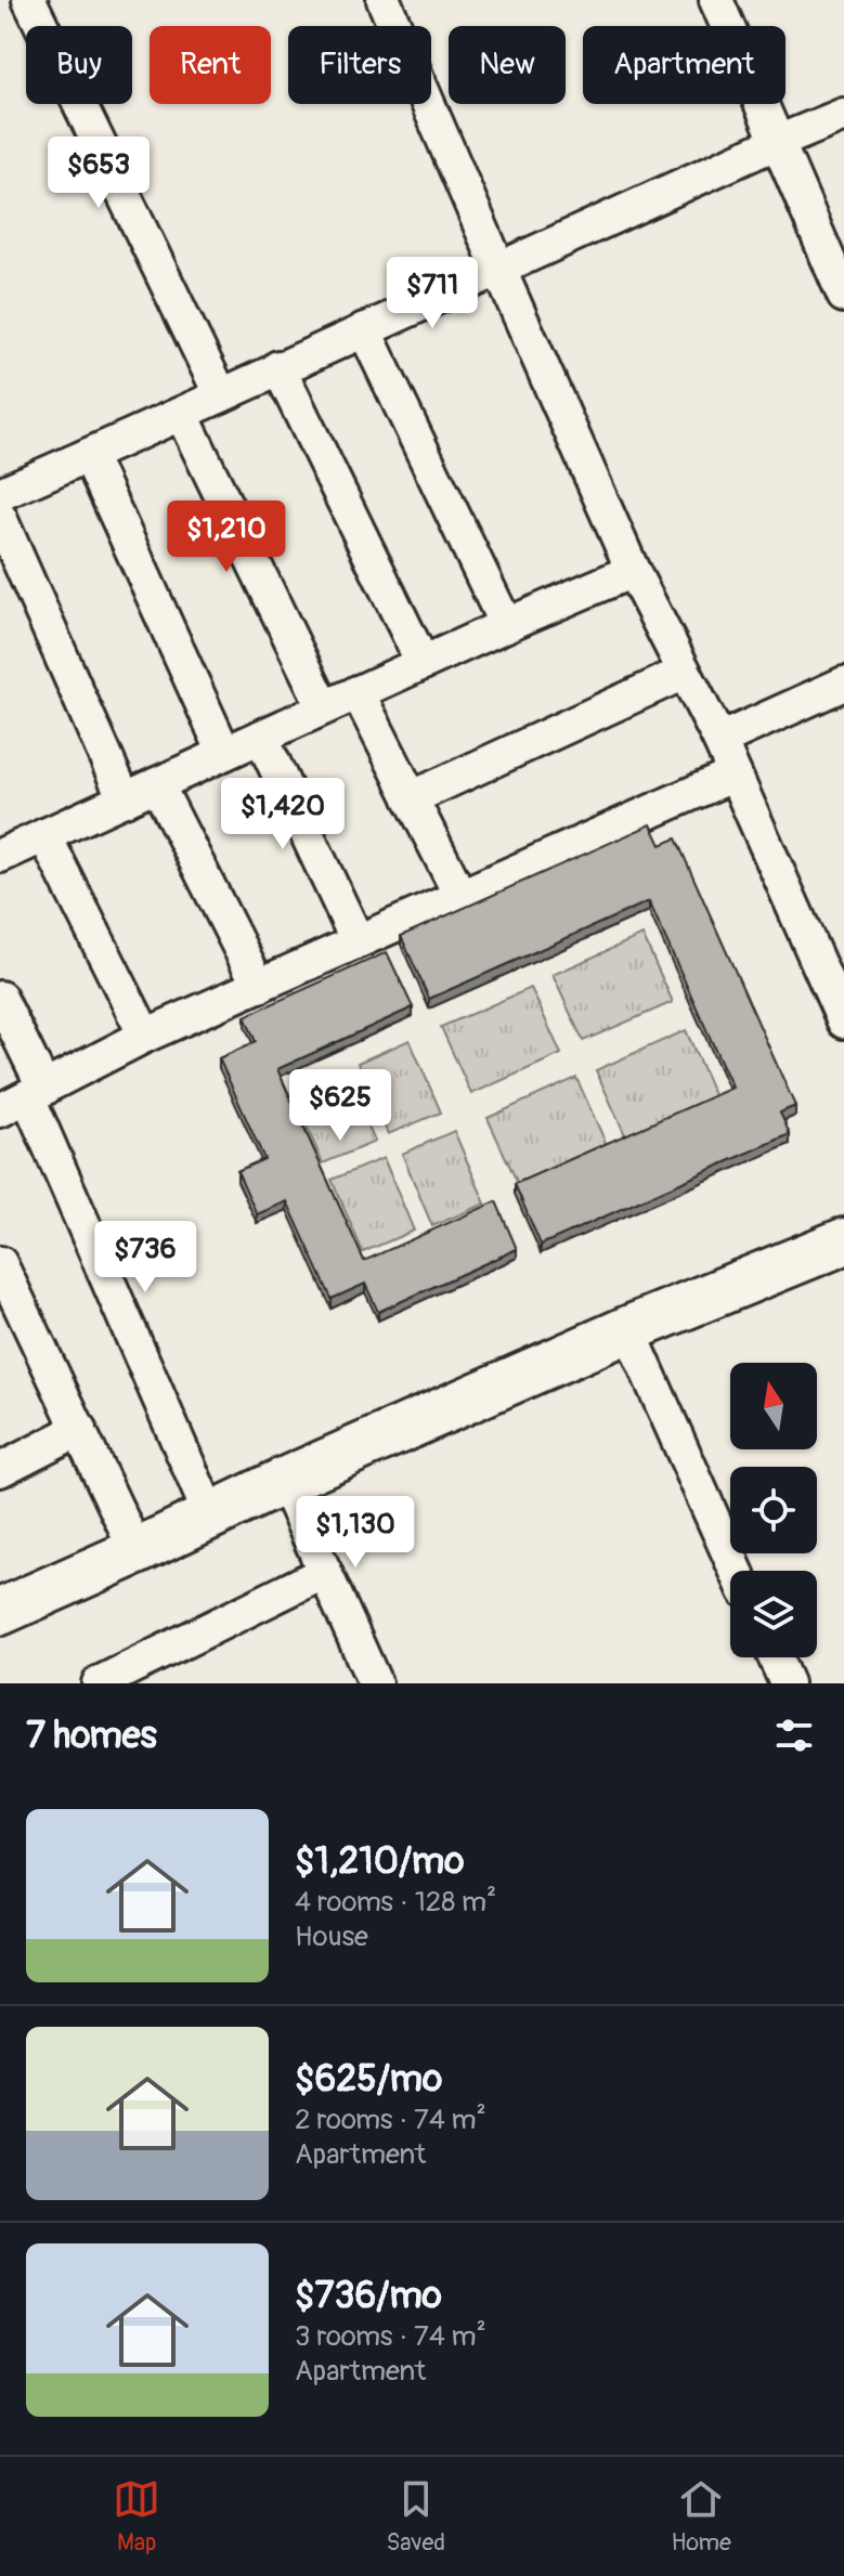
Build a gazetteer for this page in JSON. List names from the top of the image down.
{
  "north": "top",
  "page": {
    "chip": [
      "Buy",
      "Rent",
      "Filters",
      "New",
      "Apartment"
    ],
    "price": [
      "$653",
      "$711",
      "$1,210",
      "$1,420",
      "$625",
      "$736",
      "$1,130"
    ],
    "heading": "7 homes",
    "list": [
      {
        "name": "$1,210/mo",
        "note": "4 rooms · 128 m² · House"
      },
      {
        "name": "$625/mo",
        "note": "2 rooms · 74 m² · Apartment"
      },
      {
        "name": "$736/mo",
        "note": "3 rooms · 74 m² · Apartment"
      }
    ],
    "tabs": ["Map", "Saved", "Home"]
  }
}
